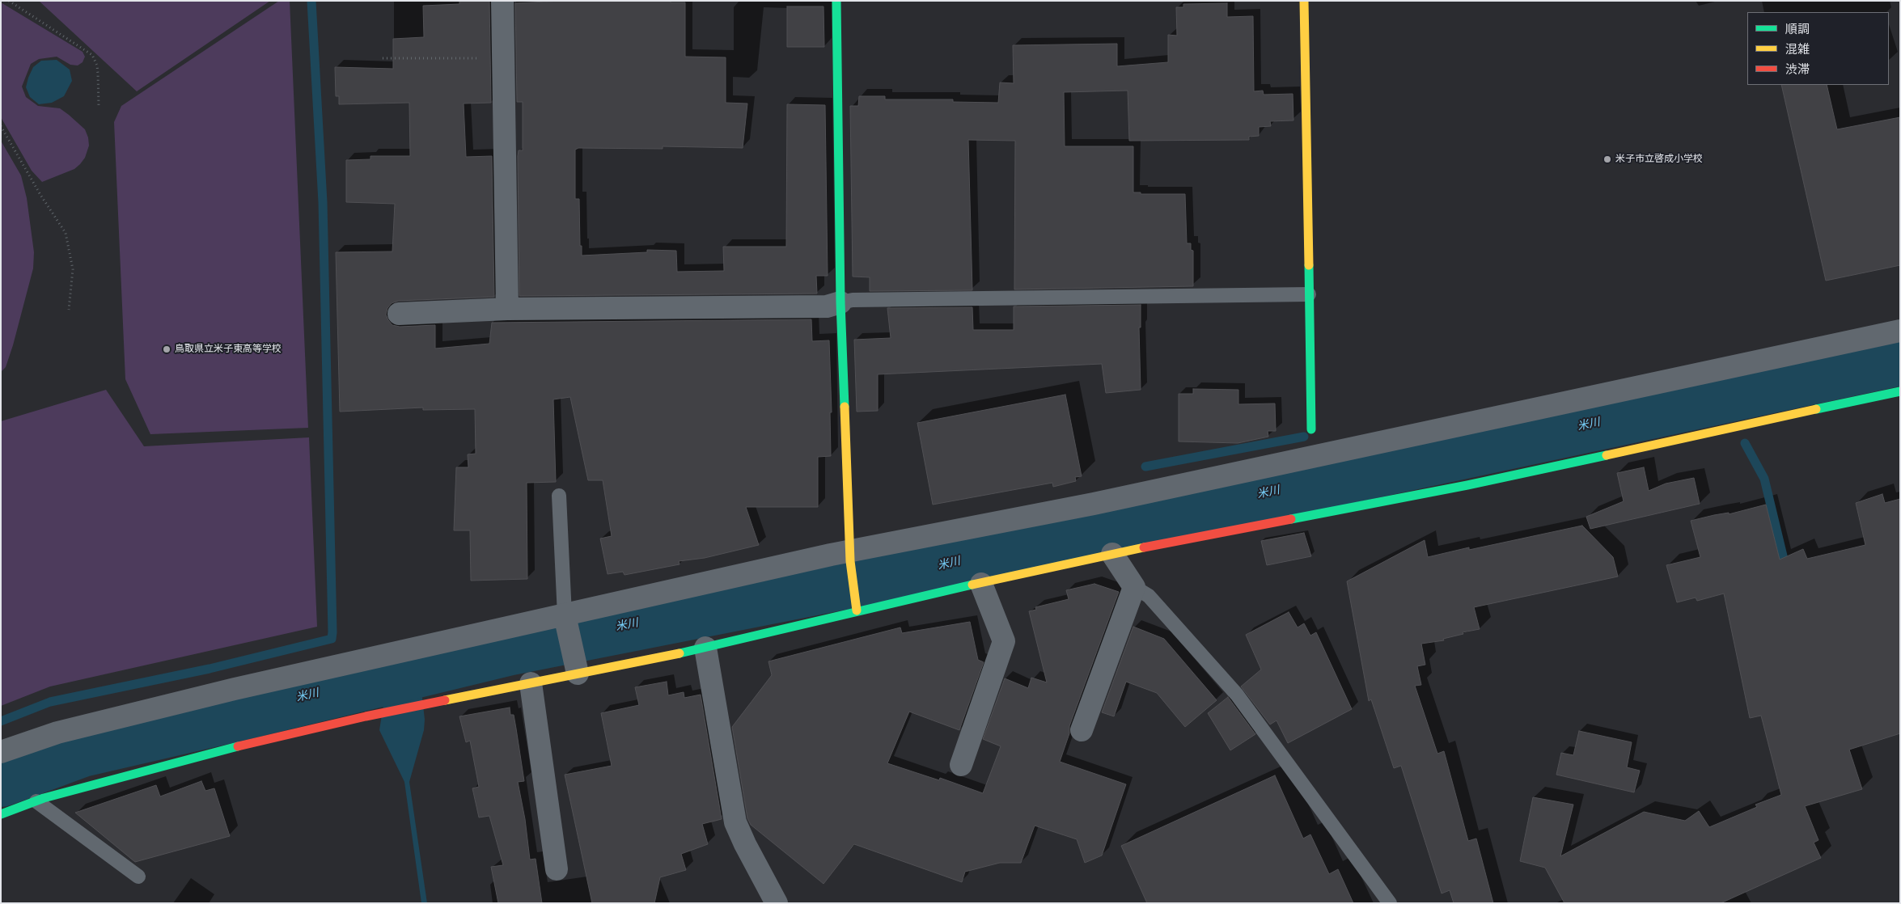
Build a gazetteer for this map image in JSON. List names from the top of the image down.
{
  "water": ["米川"],
  "places": ["米子市立啓成小学校", "鳥取県立米子東高等学校"],
  "legend": ["順調", "混雑", "渋滞"]
}
